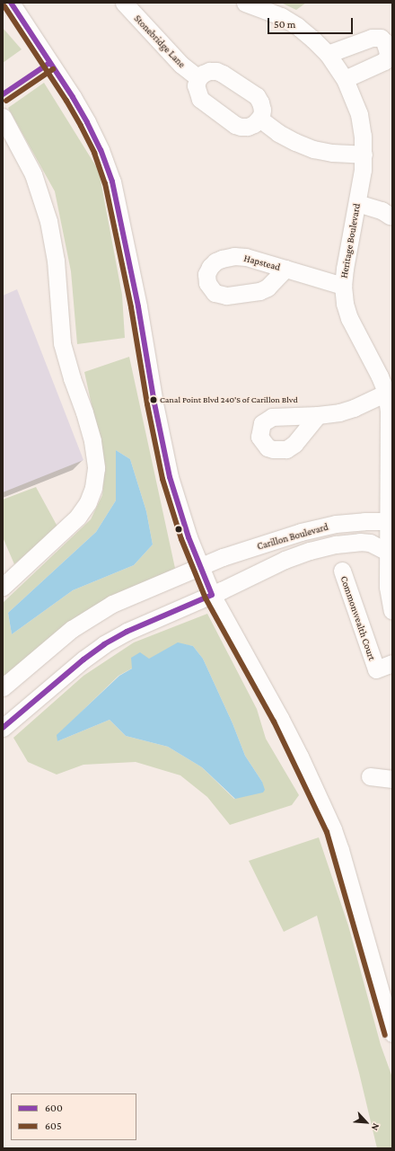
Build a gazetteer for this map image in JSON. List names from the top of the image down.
{
  "streets": {
    "street": [
      "Stonebridge Lane",
      "Heritage Boulevard",
      "Carillon Boulevard",
      "Commonwealth Court"
    ]
  },
  "crossings": [
    ["Heritage Boulevard", "Carillon Boulevard"]
  ],
  "places": ["Canal Point Blvd 240'S of Carillon Blvd"],
  "lines": ["transit line 600", "transit line 605"],
  "legend": ["600", "605"],
  "scale_bar": "50 m",
  "north": "bottom right"
}
